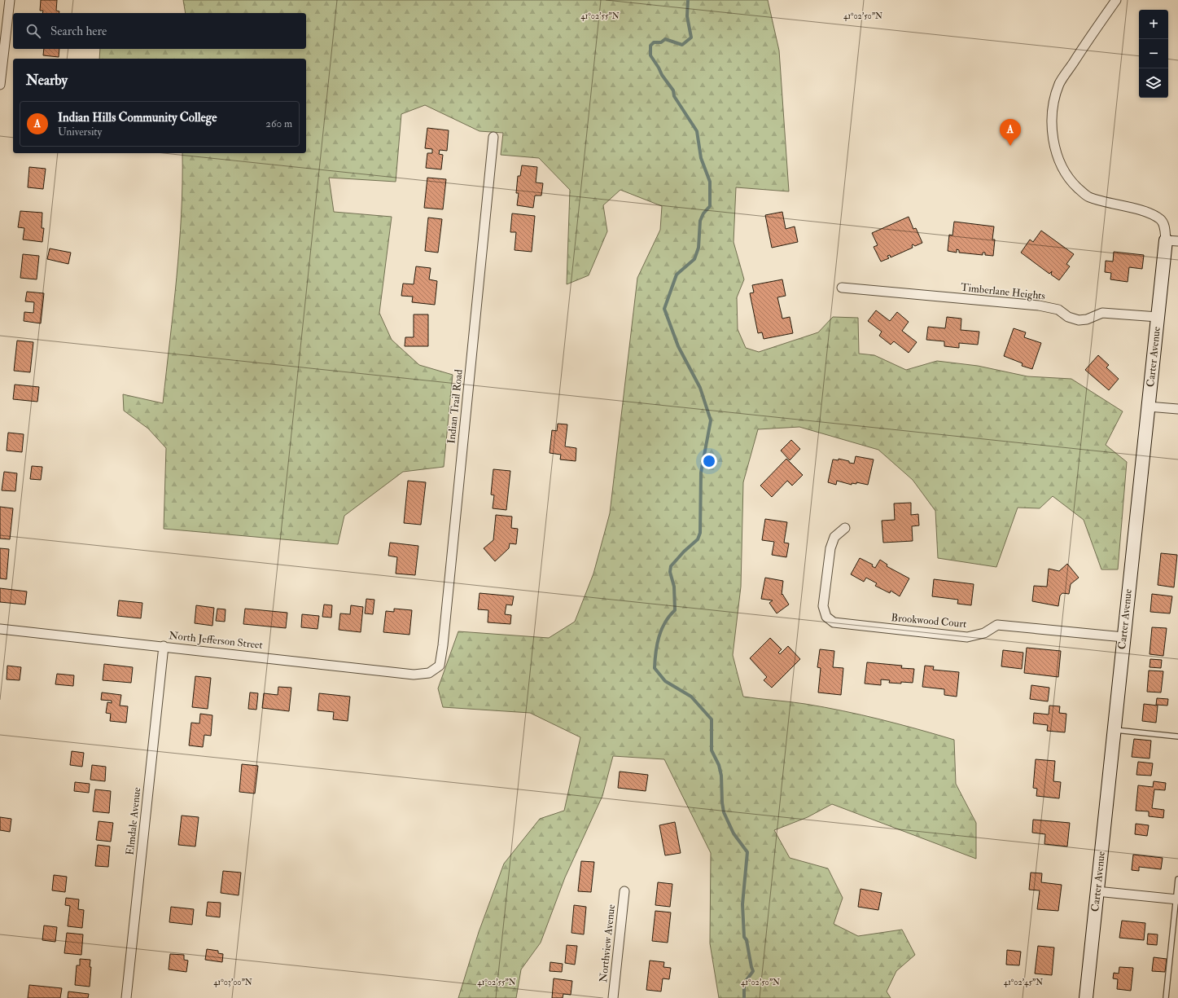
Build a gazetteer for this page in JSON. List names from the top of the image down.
{
  "streets": {
    "street": [
      "Timberlane Heights",
      "Carter Avenue",
      "Indian Trail Road",
      "Brookwood Court",
      "North Jefferson Street",
      "Elmdale Avenue",
      "Northview Avenue"
    ]
  },
  "crossings": [
    ["Timberlane Heights", "Carter Avenue"],
    ["Carter Avenue", "Brookwood Court"],
    ["Indian Trail Road", "North Jefferson Street"],
    ["North Jefferson Street", "Elmdale Avenue"]
  ],
  "page": {
    "map_buttons": ["+", "−"],
    "search": "Search here",
    "heading": "Nearby",
    "list": [
      {
        "mark": "A",
        "name": "Indian Hills Community College",
        "note": "University",
        "value": "260 m"
      }
    ],
    "pins": "A"
  },
  "coordinates": [
    "41°02'55\"N",
    "41°02'50\"N",
    "41°03'00\"N",
    "41°02'45\"N"
  ]
}
